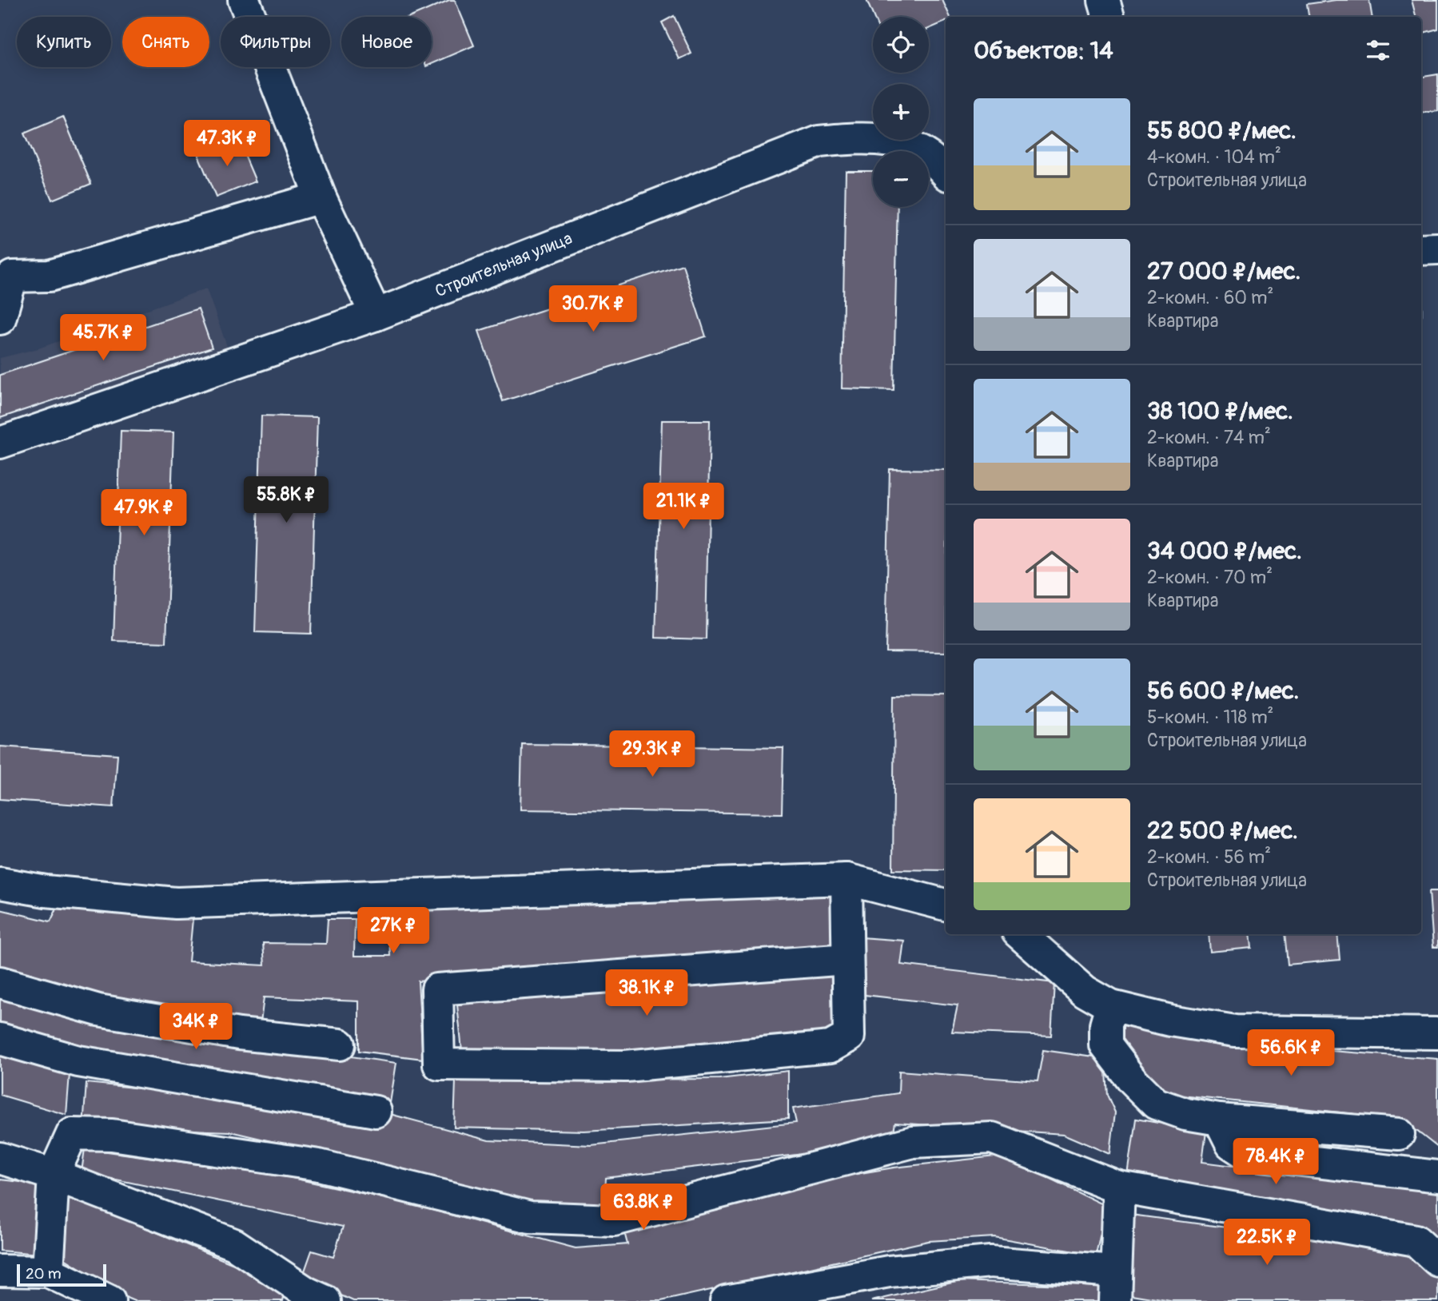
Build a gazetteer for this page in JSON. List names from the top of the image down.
{
  "streets": {
    "street": ["Строительная улица"]
  },
  "scale_bar": "20 m",
  "page": {
    "map_buttons": ["+", "−"],
    "chip": [
      "Купить",
      "Снять",
      "Фильтры",
      "Новое"
    ],
    "heading": "Объектов: 14",
    "list": [
      {
        "name": "55 800 ₽/мес.",
        "note": "4-комн. · 104 m² · Строительная улица"
      },
      {
        "name": "27 000 ₽/мес.",
        "note": "2-комн. · 60 m² · Квартира"
      },
      {
        "name": "38 100 ₽/мес.",
        "note": "2-комн. · 74 m² · Квартира"
      },
      {
        "name": "34 000 ₽/мес.",
        "note": "2-комн. · 70 m² · Квартира"
      },
      {
        "name": "56 600 ₽/мес.",
        "note": "5-комн. · 118 m² · Строительная улица"
      },
      {
        "name": "22 500 ₽/мес.",
        "note": "2-комн. · 56 m² · Строительная улица"
      }
    ],
    "price": [
      "47.3K ₽",
      "30.7K ₽",
      "45.7K ₽",
      "55.8K ₽",
      "21.1K ₽",
      "47.9K ₽",
      "29.3K ₽",
      "27K ₽",
      "38.1K ₽",
      "34K ₽",
      "56.6K ₽",
      "78.4K ₽",
      "63.8K ₽",
      "22.5K ₽"
    ],
    "scale": "20 m"
  }
}
